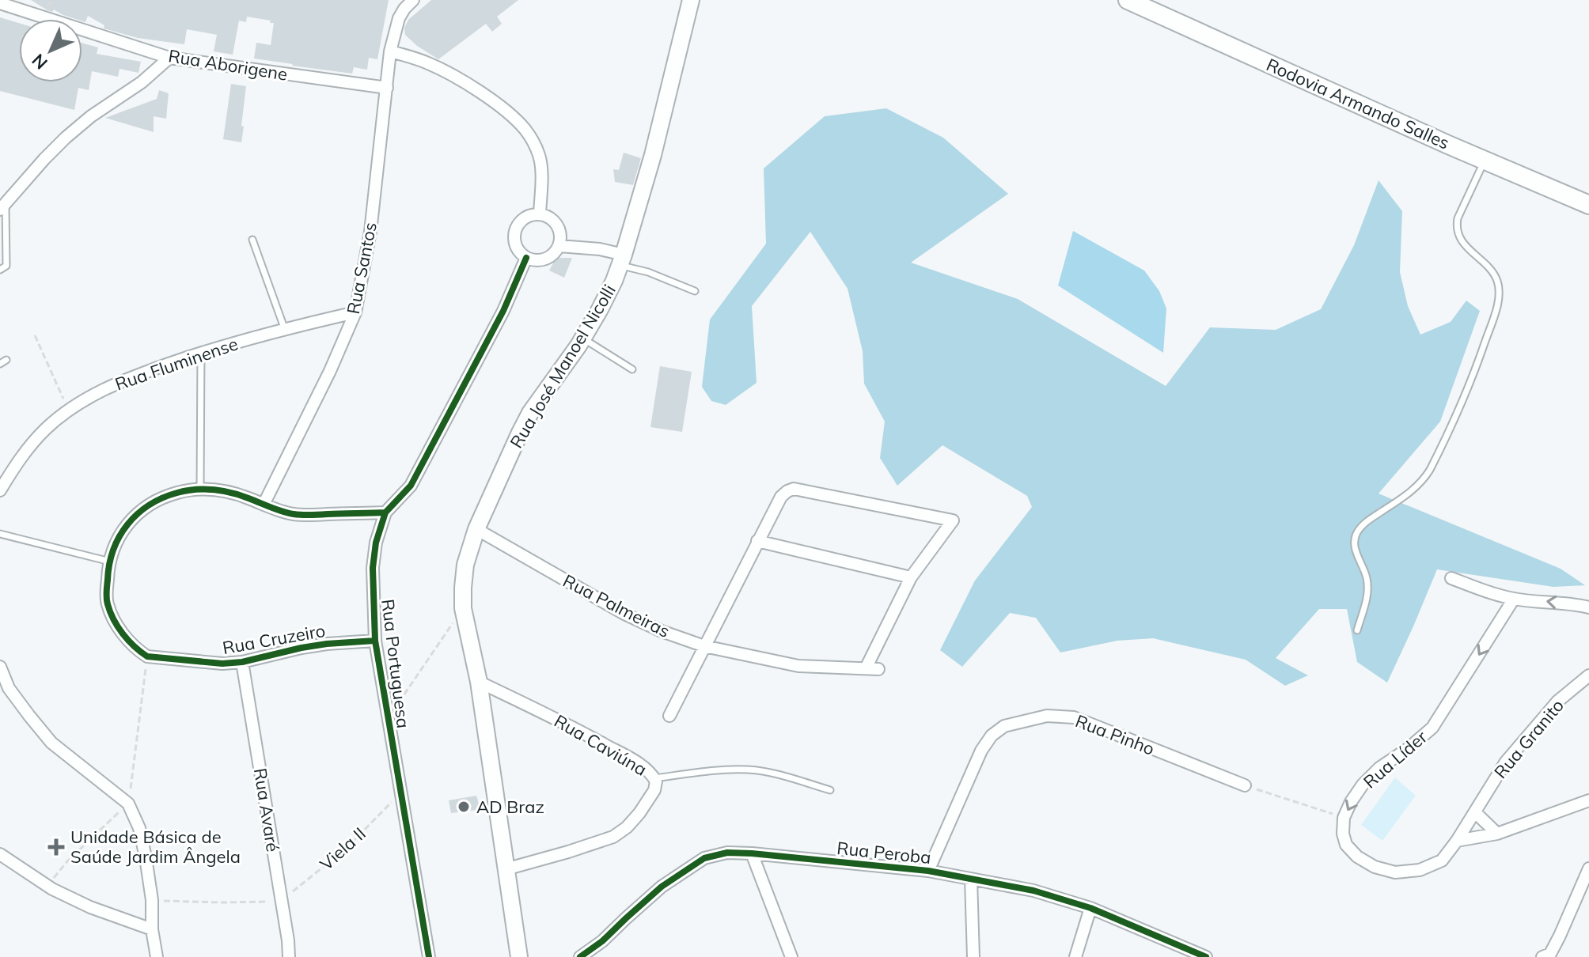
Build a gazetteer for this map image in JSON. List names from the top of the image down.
{
  "streets": {
    "main road": ["Rodovia Armando Salles", "Rua José Manoel Nicolli"],
    "street": [
      "Rua Aborigene",
      "Rua Santos",
      "Rua Fluminense",
      "Rua Palmeiras",
      "Rua Cruzeiro",
      "Rua Portuguesa",
      "Rua Pinho",
      "Rua Granito",
      "Rua Caviúna",
      "Rua Líder",
      "Rua Avaré",
      "Rua Peroba"
    ],
    "path": ["Viela II"]
  },
  "crossings": [
    ["Rua Aborigene", "Rua Santos"],
    ["Rua Santos", "Rua Fluminense"],
    ["Rua José Manoel Nicolli", "Rua Palmeiras"],
    ["Rua José Manoel Nicolli", "Rua Caviúna"],
    ["Rua Cruzeiro", "Rua Portuguesa"],
    ["Rua Cruzeiro", "Rua Avaré"],
    ["Rua Portuguesa", "Viela II"],
    ["Rua Pinho", "Rua Peroba"],
    ["Rua Avaré", "Viela II"]
  ],
  "one_way": ["Rua Líder"],
  "places": {
    "other": ["AD Braz"],
    "health": ["Unidade Básica de Saúde Jardim Ângela"]
  },
  "north": "bottom left"
}
